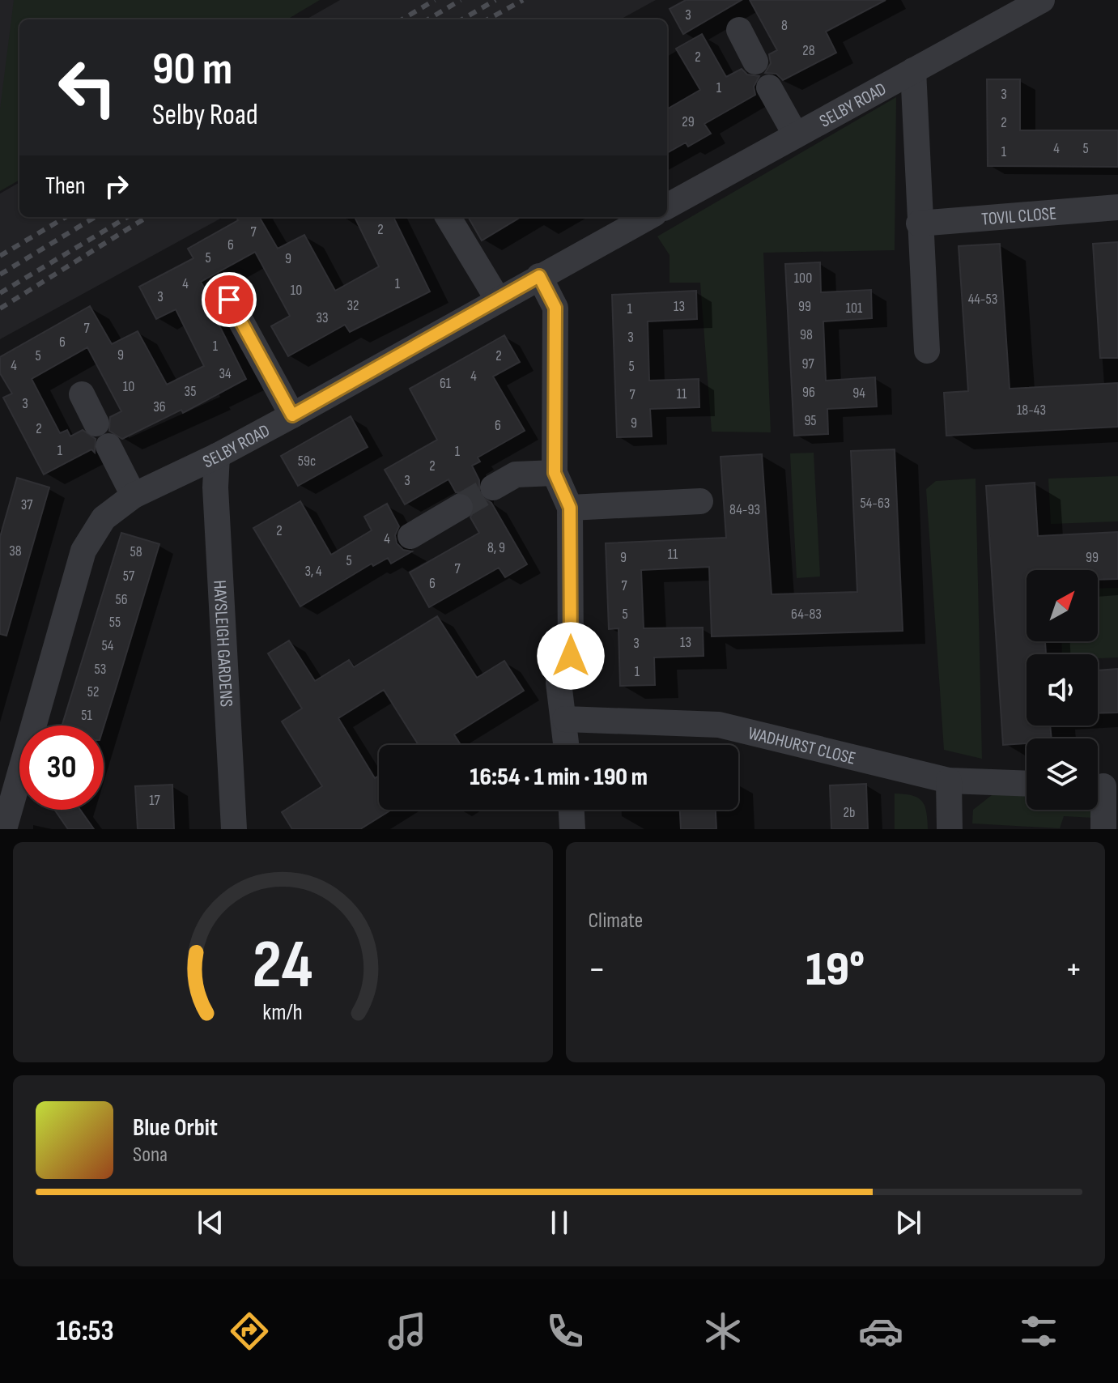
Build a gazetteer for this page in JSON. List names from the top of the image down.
{
  "streets": {
    "street": [
      "SELBY ROAD",
      "TOVIL CLOSE",
      "HAYSLEIGH GARDENS",
      "WADHURST CLOSE"
    ]
  },
  "crossings": [
    ["SELBY ROAD", "HAYSLEIGH GARDENS"]
  ],
  "house_numbers": [
    "3",
    "8",
    "28",
    "2",
    "1",
    "3",
    "29",
    "2",
    "4",
    "5",
    "1",
    "2",
    "7",
    "6",
    "5",
    "9",
    "100",
    "4",
    "1",
    "10",
    "3",
    "44-53",
    "32",
    "13",
    "99",
    "101",
    "1",
    "33",
    "7",
    "98",
    "3",
    "6",
    "1",
    "9",
    "5",
    "2",
    "97",
    "4",
    "5",
    "34",
    "4",
    "61",
    "10",
    "35",
    "96",
    "94",
    "11",
    "7",
    "3",
    "36",
    "18-43",
    "95",
    "9",
    "6",
    "2",
    "1",
    "1",
    "59c",
    "2",
    "3",
    "54-63",
    "37",
    "84-93",
    "2",
    "4",
    "8, 9",
    "38",
    "58",
    "11",
    "9",
    "99",
    "5",
    "7",
    "3, 4",
    "57",
    "6",
    "7",
    "56",
    "5",
    "64-83",
    "55",
    "13",
    "3",
    "54",
    "53",
    "1",
    "52",
    "51",
    "17",
    "2b"
  ],
  "north": "top right",
  "page": {
    "turn": ["90 m", "Selby Road"],
    "then": "Then",
    "limit": "30",
    "trip": "16:54 · 1 min · 190 m",
    "tile": "Climate",
    "heat": ["−", "19°", "+"],
    "song": ["Blue Orbit", "Sona"],
    "tabs": "16:53",
    "gauge": ["24", "km/h"]
  }
}
